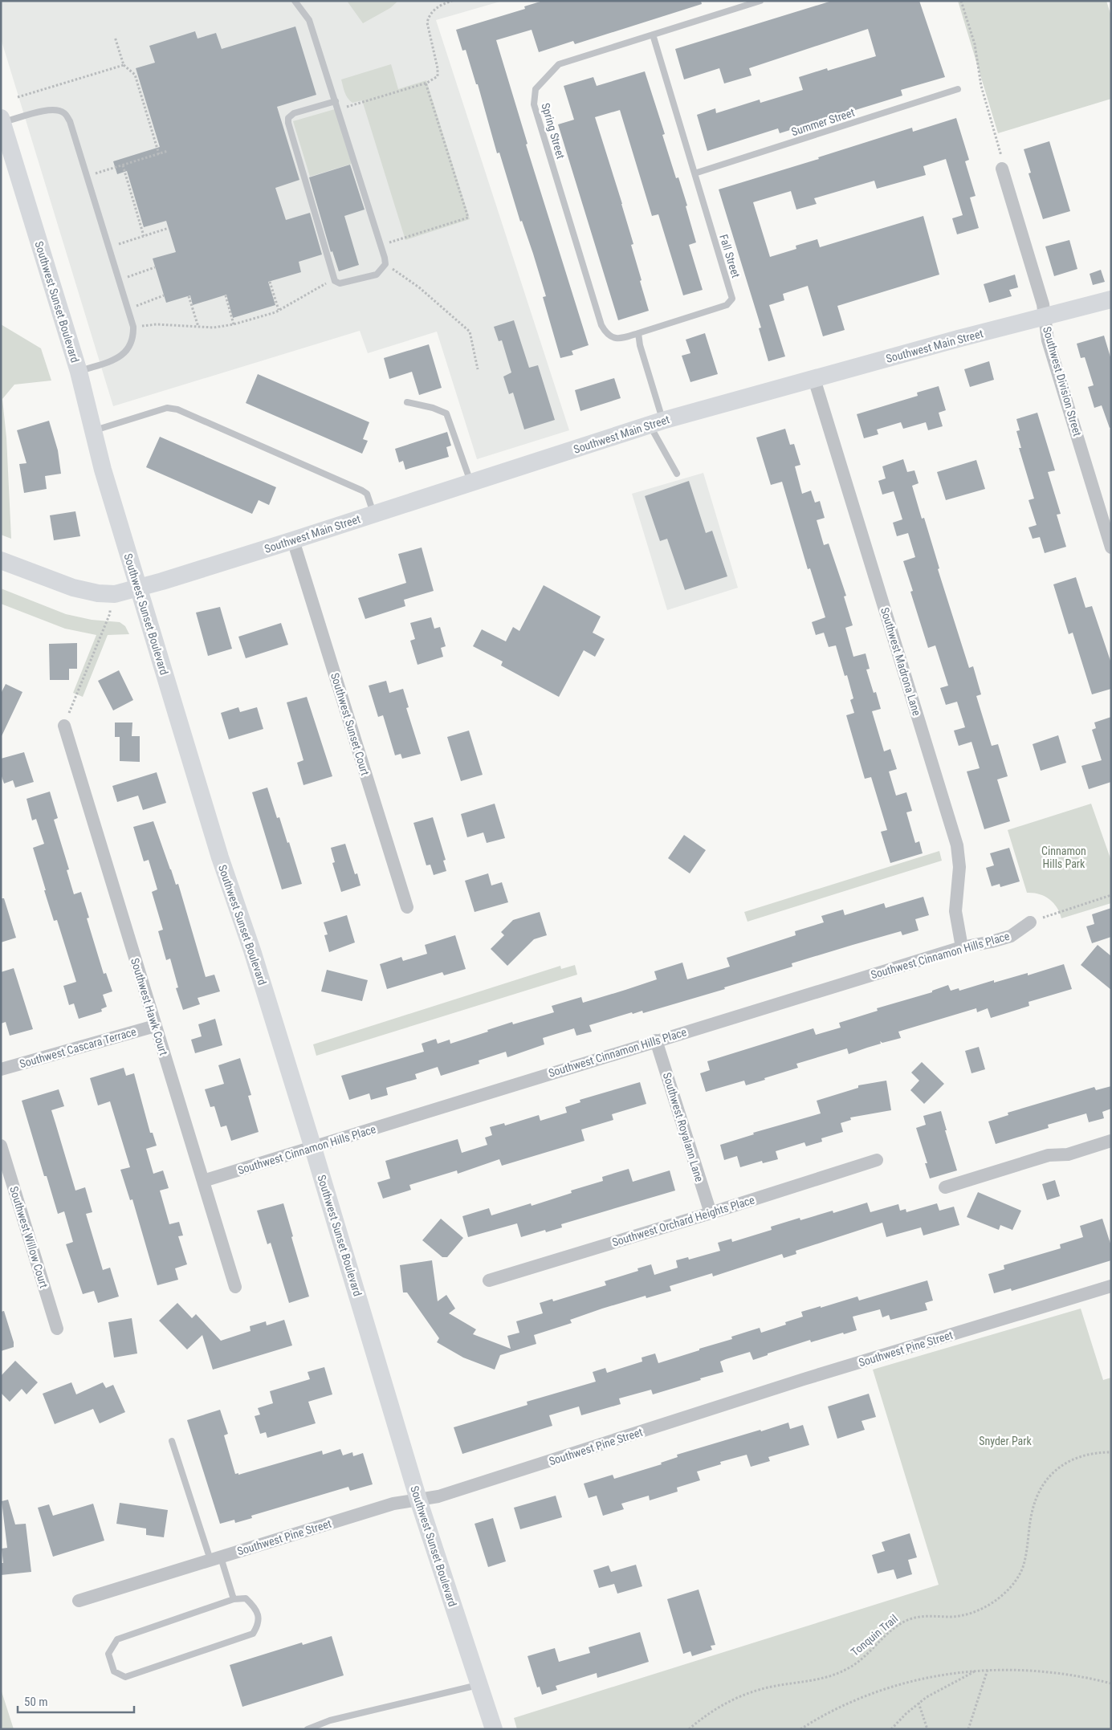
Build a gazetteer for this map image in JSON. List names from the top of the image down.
{
  "streets": {
    "main road": ["Southwest Sunset Boulevard", "Southwest Main Street"],
    "street": [
      "Southwest Division Street",
      "Southwest Madrona Lane",
      "Southwest Sunset Court",
      "Southwest Cinnamon Hills Place",
      "Southwest Hawk Court",
      "Southwest Cascara Terrace",
      "Southwest Royalann Lane",
      "Southwest Orchard Heights Place",
      "Southwest Willow Court",
      "Southwest Pine Street"
    ],
    "lane": ["Summer Street", "Spring Street", "Fall Street"],
    "path": ["Tonquin Trail"]
  },
  "crossings": [
    ["Summer Street", "Fall Street"],
    ["Spring Street", "Fall Street"],
    ["Southwest Sunset Boulevard", "Southwest Main Street"],
    ["Southwest Sunset Boulevard", "Southwest Cinnamon Hills Place"],
    ["Southwest Sunset Boulevard", "Southwest Pine Street"],
    ["Southwest Main Street", "Southwest Division Street"],
    ["Southwest Main Street", "Southwest Madrona Lane"],
    ["Southwest Main Street", "Southwest Sunset Court"],
    ["Southwest Madrona Lane", "Southwest Cinnamon Hills Place"],
    ["Southwest Cinnamon Hills Place", "Southwest Hawk Court"],
    ["Southwest Cinnamon Hills Place", "Southwest Royalann Lane"],
    ["Southwest Hawk Court", "Southwest Cascara Terrace"],
    ["Southwest Royalann Lane", "Southwest Orchard Heights Place"]
  ],
  "parks": ["Cinnamon Hills Park", "Snyder Park"],
  "scale_bar": "50 m"
}
